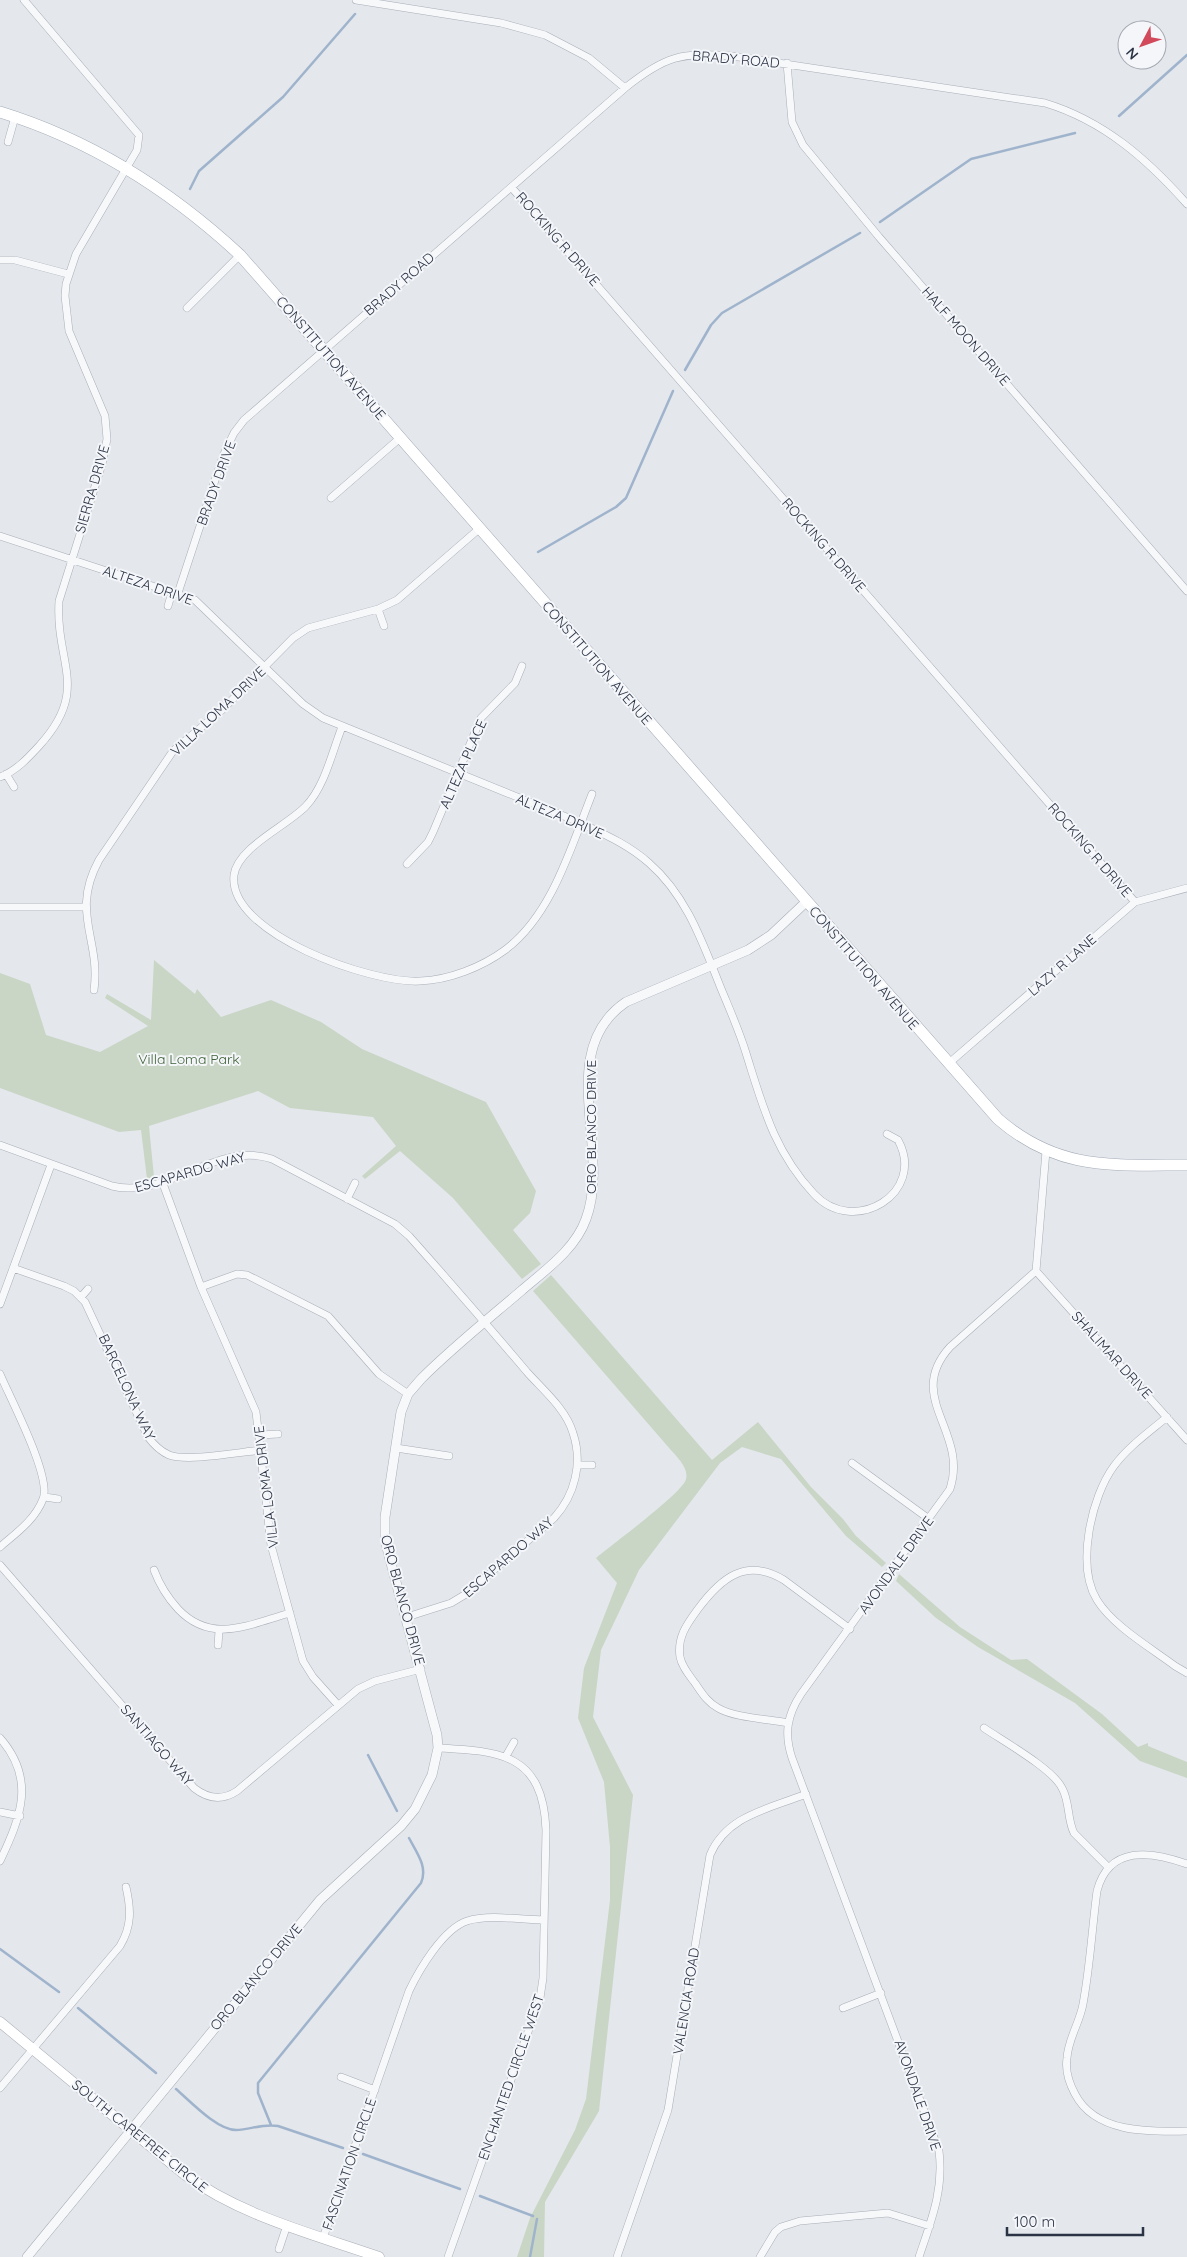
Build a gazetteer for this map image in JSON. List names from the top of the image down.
{
  "streets": {
    "main road": ["CONSTITUTION AVENUE", "SOUTH CAREFREE CIRCLE"],
    "street": [
      "BRADY ROAD",
      "ROCKING R DRIVE",
      "HALF MOON DRIVE",
      "BRADY DRIVE",
      "SIERRA DRIVE",
      "ALTEZA DRIVE",
      "VILLA LOMA DRIVE",
      "ALTEZA PLACE",
      "LAZY R LANE",
      "ORO BLANCO DRIVE",
      "ESCAPARDO WAY",
      "SHALIMAR DRIVE",
      "BARCELONA WAY",
      "AVONDALE DRIVE",
      "SANTIAGO WAY",
      "VALENCIA ROAD",
      "ENCHANTED CIRCLE WEST",
      "FASCINATION CIRCLE"
    ]
  },
  "crossings": [
    ["BRADY ROAD", "ROCKING R DRIVE"],
    ["BRADY ROAD", "HALF MOON DRIVE"],
    ["BRADY ROAD", "CONSTITUTION AVENUE"],
    ["BRADY ROAD", "BRADY DRIVE"],
    ["ROCKING R DRIVE", "LAZY R LANE"],
    ["CONSTITUTION AVENUE", "BRADY DRIVE"],
    ["CONSTITUTION AVENUE", "SIERRA DRIVE"],
    ["CONSTITUTION AVENUE", "VILLA LOMA DRIVE"],
    ["CONSTITUTION AVENUE", "LAZY R LANE"],
    ["CONSTITUTION AVENUE", "ORO BLANCO DRIVE"],
    ["BRADY DRIVE", "ALTEZA DRIVE"],
    ["SIERRA DRIVE", "ALTEZA DRIVE"],
    ["ALTEZA DRIVE", "VILLA LOMA DRIVE"],
    ["ALTEZA DRIVE", "ALTEZA PLACE"],
    ["ALTEZA DRIVE", "ORO BLANCO DRIVE"],
    ["VILLA LOMA DRIVE", "ESCAPARDO WAY"],
    ["VILLA LOMA DRIVE", "BARCELONA WAY"],
    ["VILLA LOMA DRIVE", "SANTIAGO WAY"],
    ["ORO BLANCO DRIVE", "ESCAPARDO WAY"],
    ["ORO BLANCO DRIVE", "SANTIAGO WAY"],
    ["ORO BLANCO DRIVE", "ENCHANTED CIRCLE WEST"],
    ["ORO BLANCO DRIVE", "SOUTH CAREFREE CIRCLE"],
    ["SHALIMAR DRIVE", "AVONDALE DRIVE"],
    ["AVONDALE DRIVE", "VALENCIA ROAD"],
    ["ENCHANTED CIRCLE WEST", "FASCINATION CIRCLE"],
    ["SOUTH CAREFREE CIRCLE", "FASCINATION CIRCLE"]
  ],
  "parks": ["Villa Loma Park"],
  "scale_bar": "100 m",
  "north": "bottom left"
}
